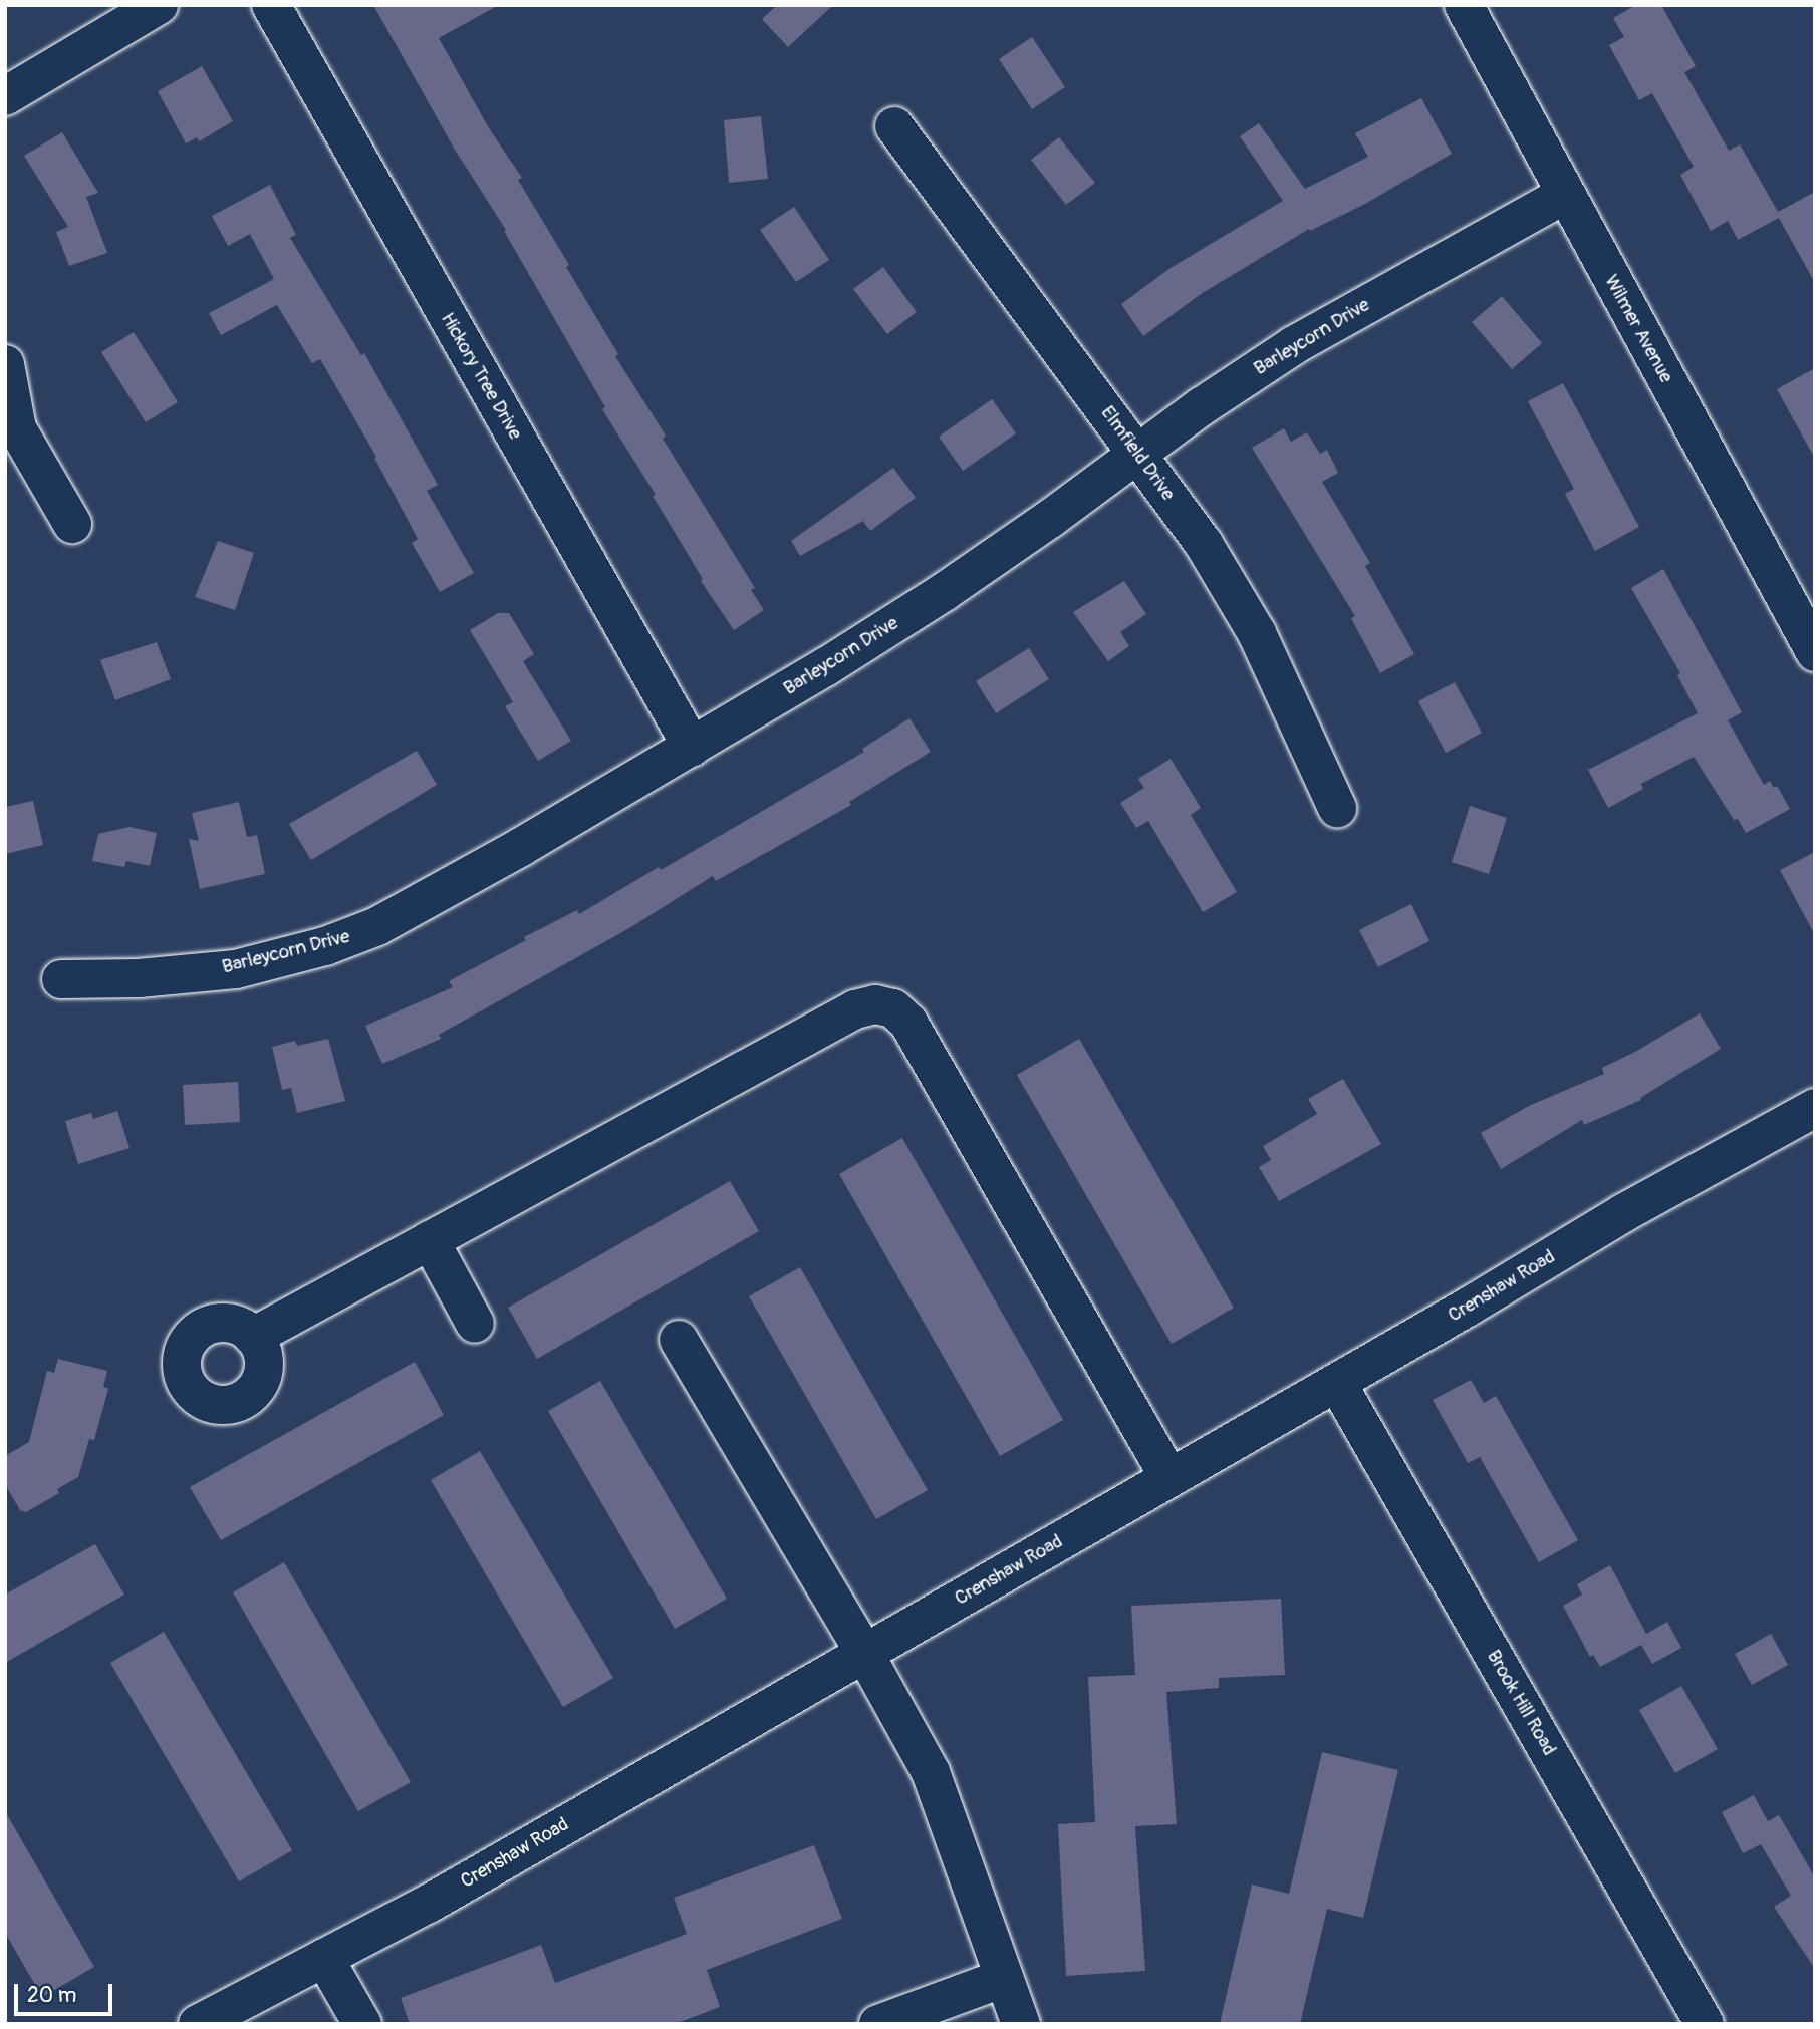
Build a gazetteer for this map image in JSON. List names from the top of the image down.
{
  "streets": {
    "street": [
      "Wilmer Avenue",
      "Barleycorn Drive",
      "Hickory Tree Drive",
      "Elmfield Drive",
      "Crenshaw Road",
      "Brook Hill Road"
    ]
  },
  "crossings": [
    ["Wilmer Avenue", "Barleycorn Drive"],
    ["Barleycorn Drive", "Hickory Tree Drive"],
    ["Barleycorn Drive", "Elmfield Drive"],
    ["Crenshaw Road", "Brook Hill Road"]
  ],
  "scale_bar": "20 m"
}
